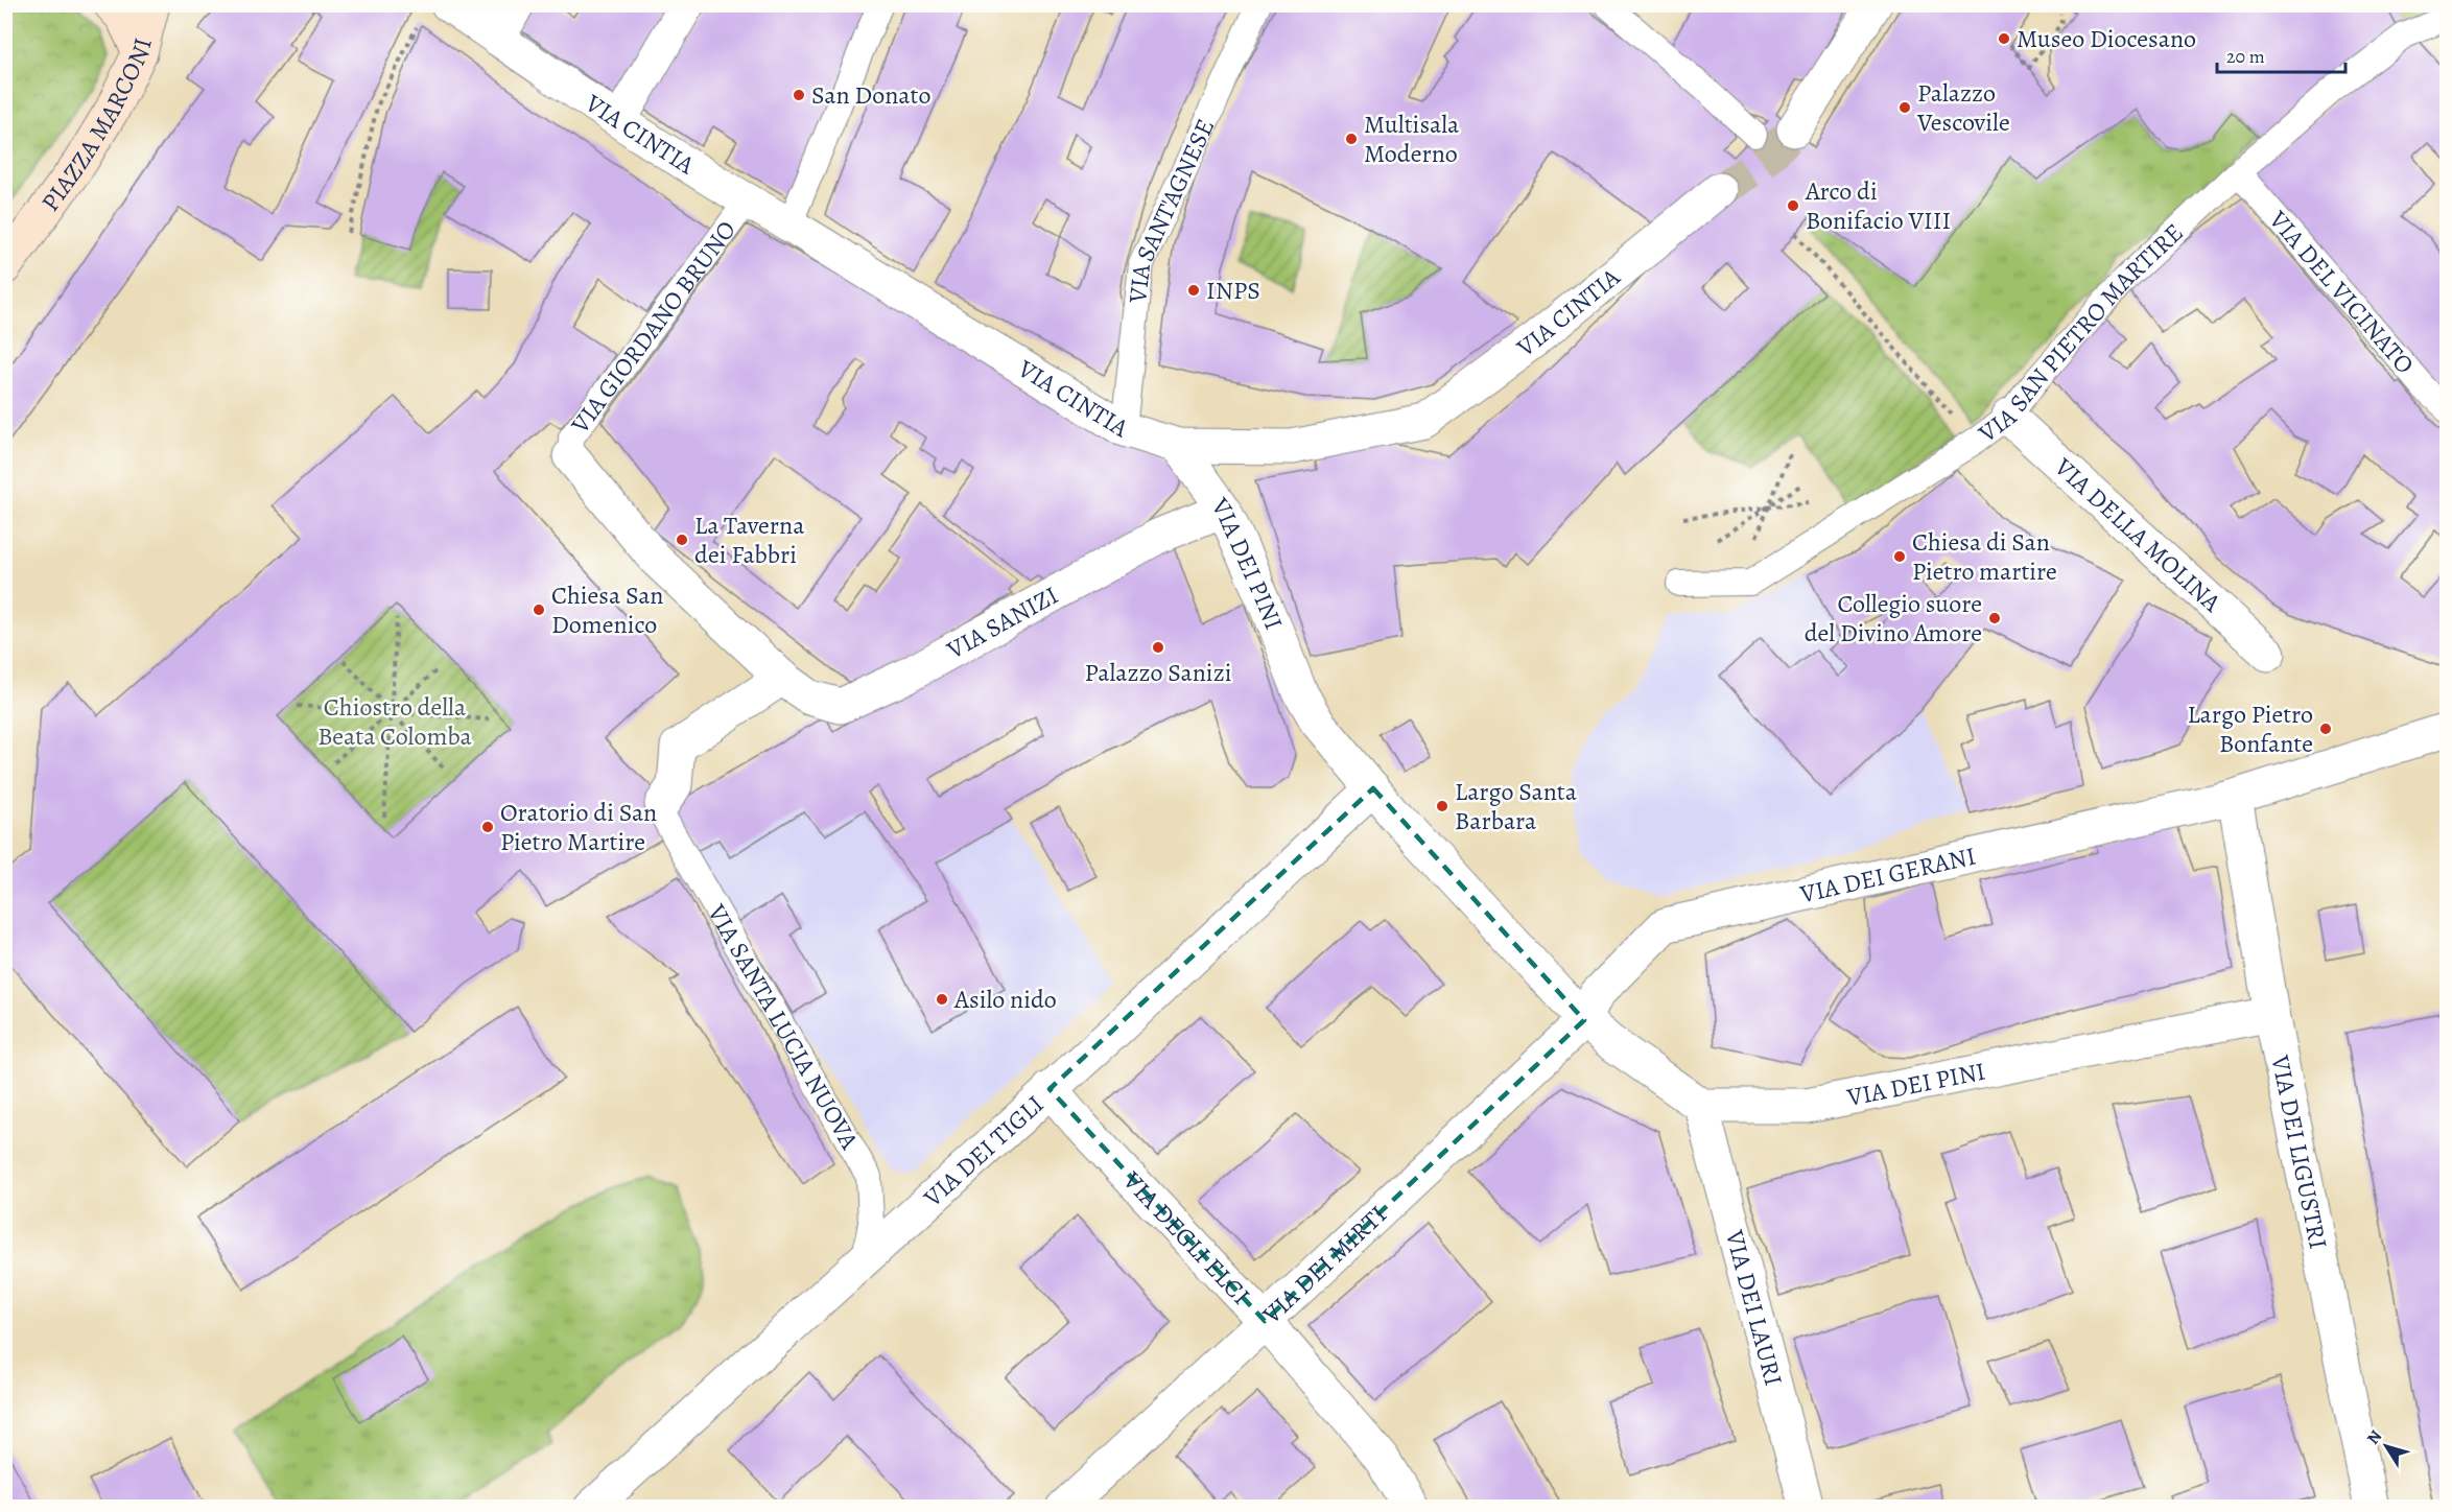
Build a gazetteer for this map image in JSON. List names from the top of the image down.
{
  "streets": {
    "main road": ["PIAZZA MARCONI"],
    "street": [
      "VIA CINTIA",
      "VIA DELLA MOLINA",
      "VIA DEI PINI",
      "VIA SANIZI",
      "VIA DEI GERANI",
      "VIA DEI TIGLI",
      "VIA DEI LIGUSTRI",
      "VIA DEGLI ELCI",
      "VIA DEI MIRTI",
      "VIA DEI LAURI"
    ],
    "lane": [
      "VIA SANT'AGNESE",
      "VIA DEL VICINATO",
      "VIA GIORDANO BRUNO",
      "VIA SAN PIETRO MARTIRE",
      "VIA SANTA LUCIA NUOVA"
    ]
  },
  "crossings": [
    ["VIA CINTIA", "VIA SANT'AGNESE"],
    ["VIA CINTIA", "VIA GIORDANO BRUNO"],
    ["VIA CINTIA", "VIA DEI PINI"],
    ["VIA DEL VICINATO", "VIA SAN PIETRO MARTIRE"],
    ["VIA GIORDANO BRUNO", "VIA SANIZI"],
    ["VIA SAN PIETRO MARTIRE", "VIA DELLA MOLINA"],
    ["VIA DEI PINI", "VIA SANIZI"],
    ["VIA DEI PINI", "VIA DEI GERANI"],
    ["VIA DEI PINI", "VIA DEI TIGLI"],
    ["VIA DEI PINI", "VIA DEI LIGUSTRI"],
    ["VIA DEI PINI", "VIA DEI MIRTI"],
    ["VIA DEI PINI", "VIA DEI LAURI"],
    ["VIA DEI GERANI", "VIA DEI LIGUSTRI"],
    ["VIA DEI GERANI", "VIA DEI MIRTI"],
    ["VIA SANTA LUCIA NUOVA", "VIA DEI TIGLI"],
    ["VIA DEI TIGLI", "VIA DEGLI ELCI"],
    ["VIA DEGLI ELCI", "VIA DEI MIRTI"]
  ],
  "parks": ["Chiostro della Beata Colomba"],
  "places": [
    "Museo Diocesano",
    "San Donato",
    "Palazzo Vescovile",
    "Multisala Moderno",
    "Arco di Bonifacio VIII",
    "INPS",
    "La Taverna dei Fabbri",
    "Chiesa di San Pietro martire",
    "Chiesa San Domenico",
    "Collegio suore del Divino Amore",
    "Palazzo Sanizi",
    "Largo Pietro Bonfante",
    "Largo Santa Barbara",
    "Oratorio di San Pietro Martire",
    "Asilo nido"
  ],
  "scale_bar": "20 m",
  "north": "top left"
}
